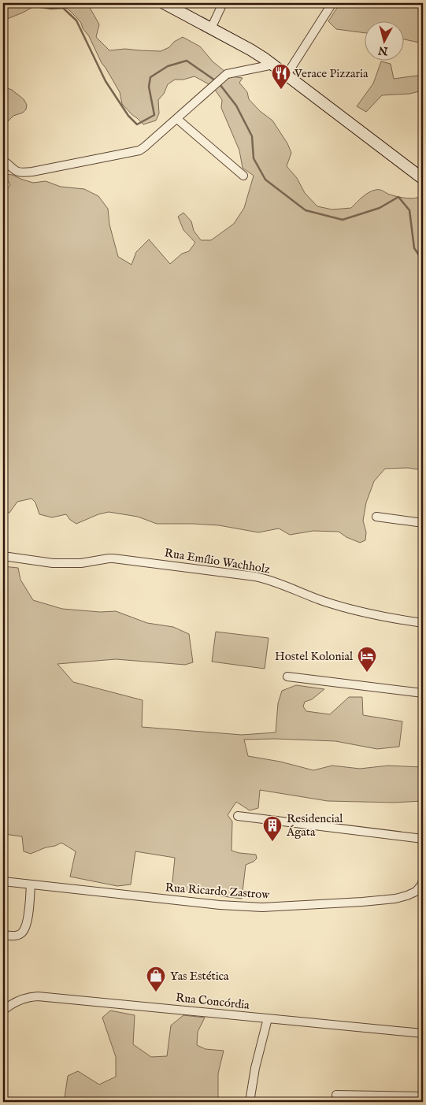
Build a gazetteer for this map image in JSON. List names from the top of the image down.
{
  "streets": {
    "street": ["Rua Emílio Wachholz", "Rua Ricardo Zastrow", "Rua Concórdia"]
  },
  "places": {
    "restaurant": ["Verace Pizzaria"],
    "hotel": ["Hostel Kolonial"],
    "building": ["Residencial Ágata"],
    "shop": ["Yas Estética"]
  },
  "north": "bottom"
}
